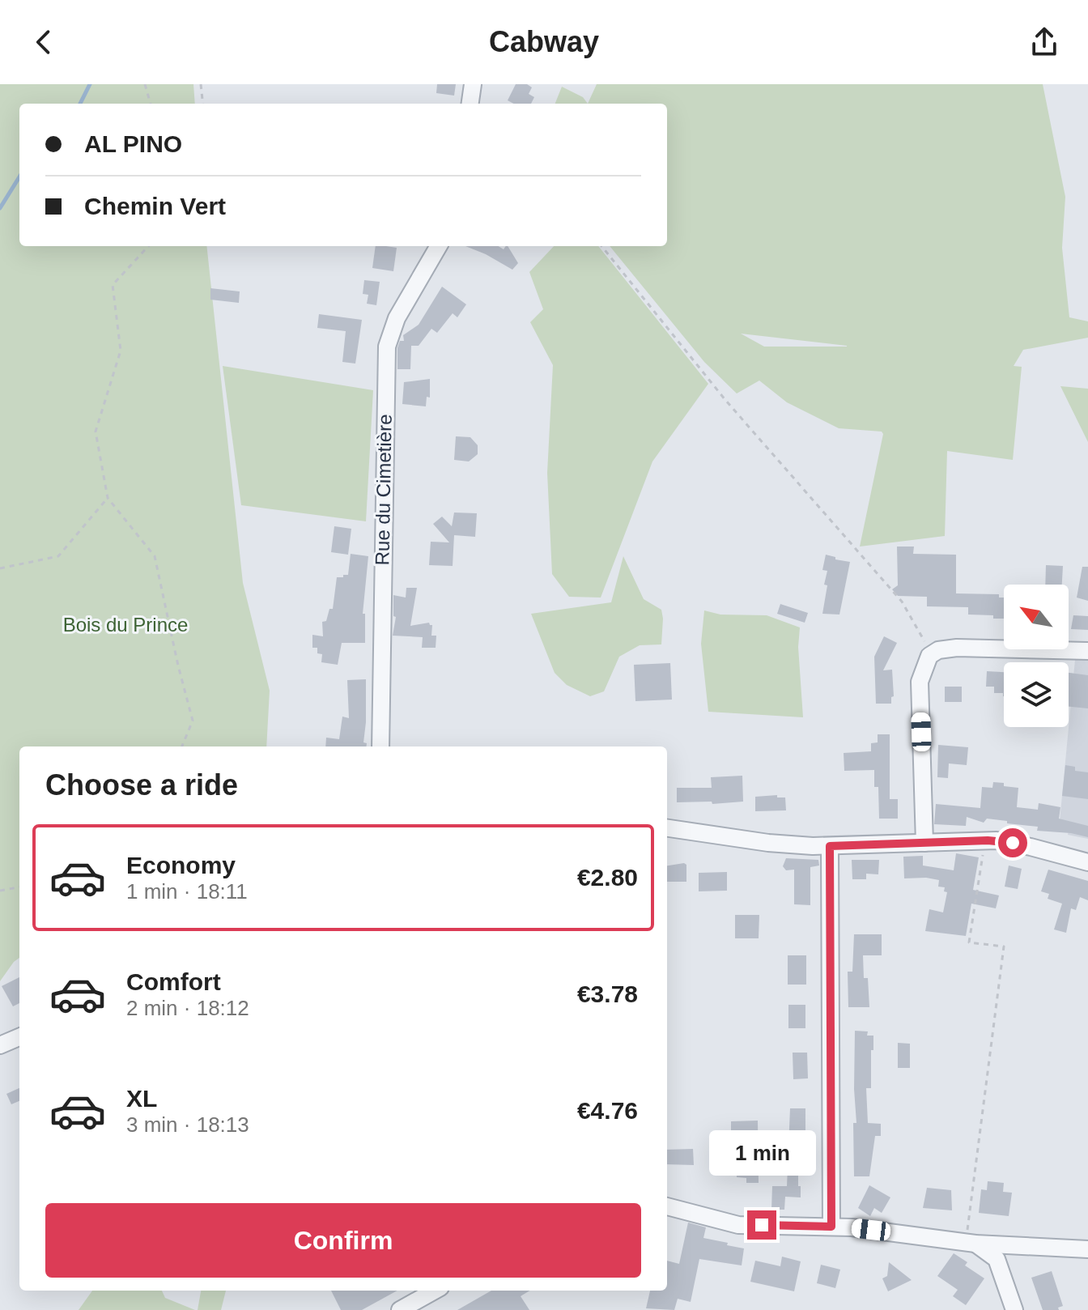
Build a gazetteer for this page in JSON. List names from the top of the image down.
{
  "streets": {
    "street": ["Rue du Cimetière"]
  },
  "parks": ["Bois du Prince"],
  "north": "top left",
  "page": {
    "header": "Cabway",
    "banner": ["AL PINO", "Chemin Vert"],
    "heading": "Choose a ride",
    "list": [
      {
        "name": "Economy",
        "note": "1 min · 18:11",
        "value": "€2.80"
      },
      {
        "name": "Comfort",
        "note": "2 min · 18:12",
        "value": "€3.78"
      },
      {
        "name": "XL",
        "note": "3 min · 18:13",
        "value": "€4.76"
      }
    ],
    "bubble": "1 min",
    "buttons": "Confirm"
  }
}
